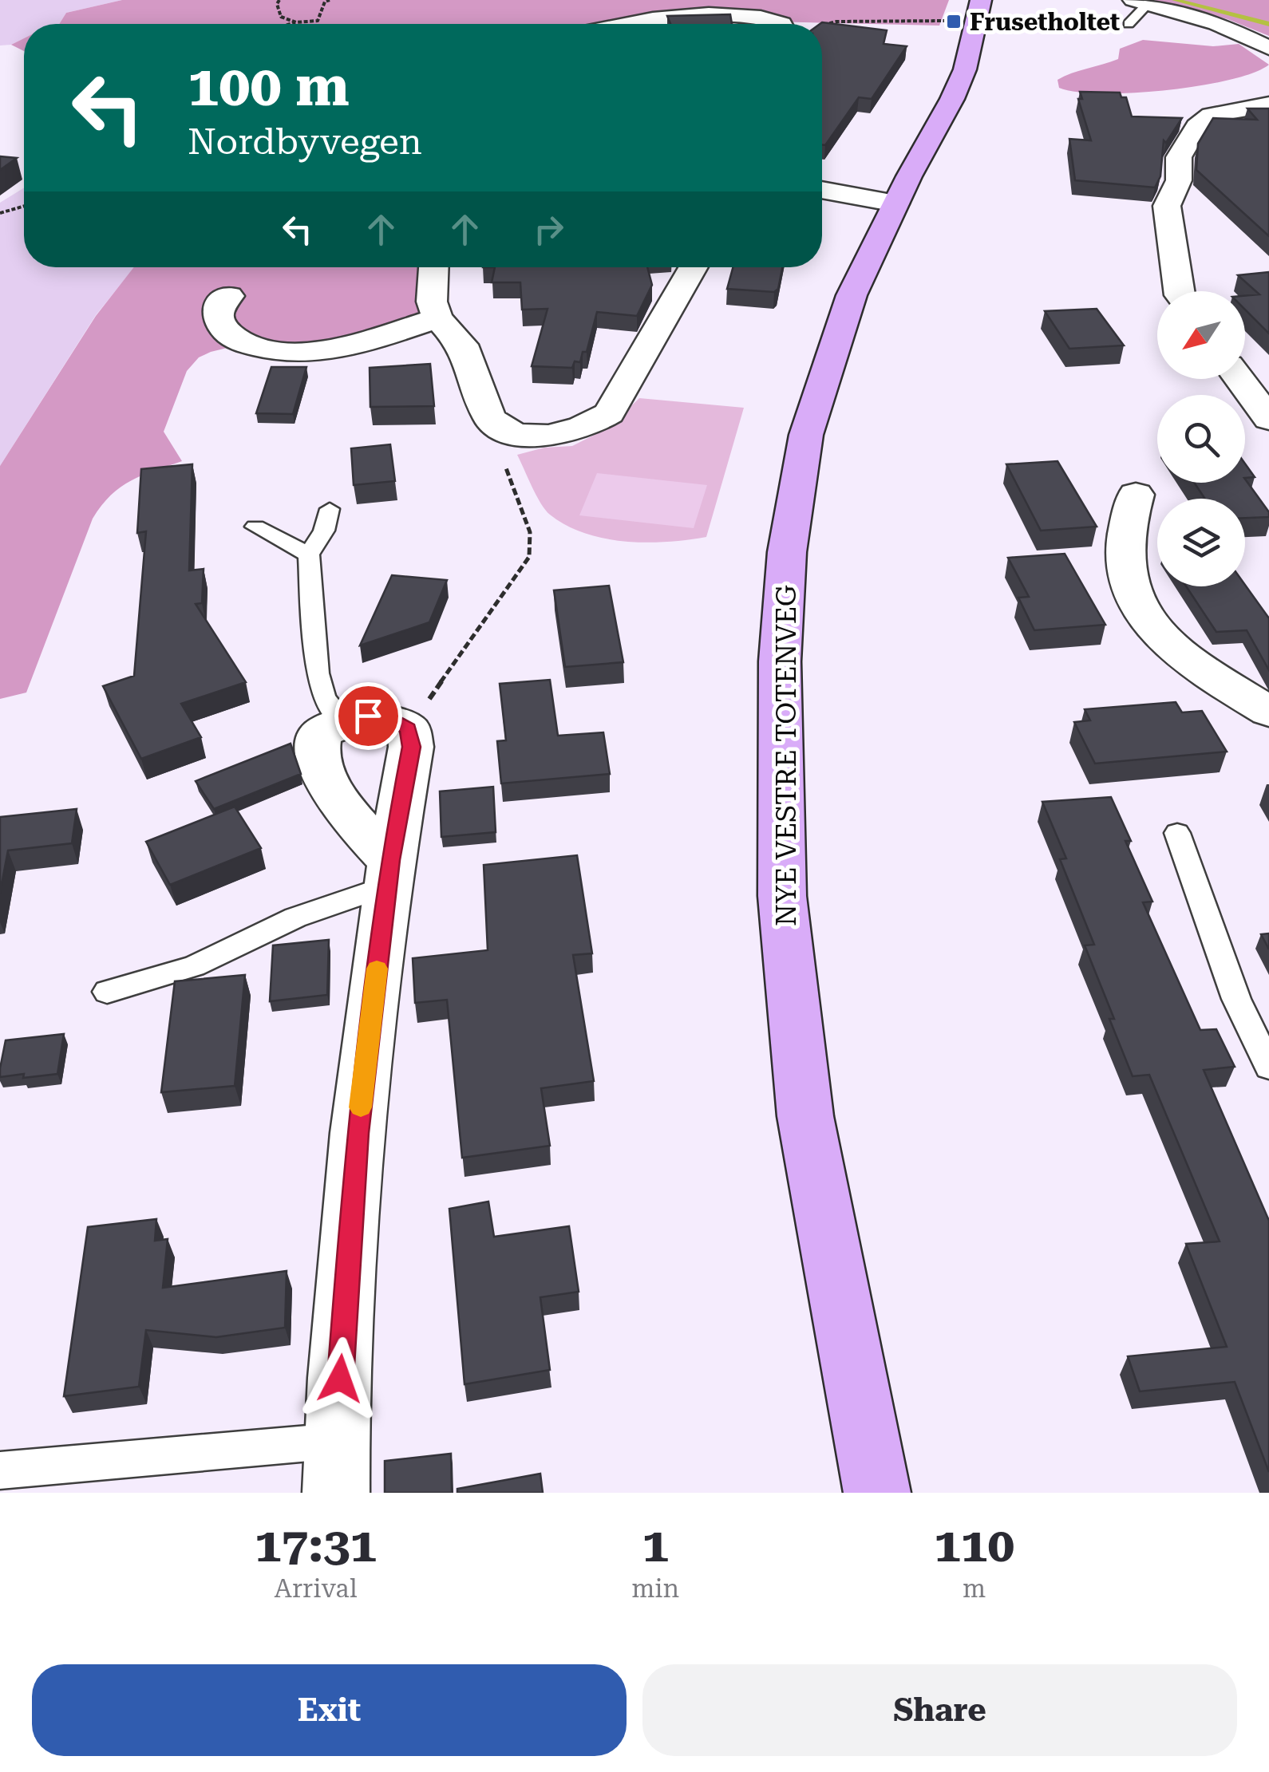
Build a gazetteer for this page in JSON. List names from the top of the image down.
{
  "streets": {
    "main road": ["NYE VESTRE TOTENVEG"]
  },
  "places": {
    "transit": ["Frusetholtet"]
  },
  "north": "bottom left",
  "page": {
    "turn": ["100 m", "Nordbyvegen"],
    "eta": [
      "17:31",
      "Arrival",
      "1",
      "min",
      "110",
      "m"
    ],
    "buttons": ["Exit", "Share"]
  }
}
